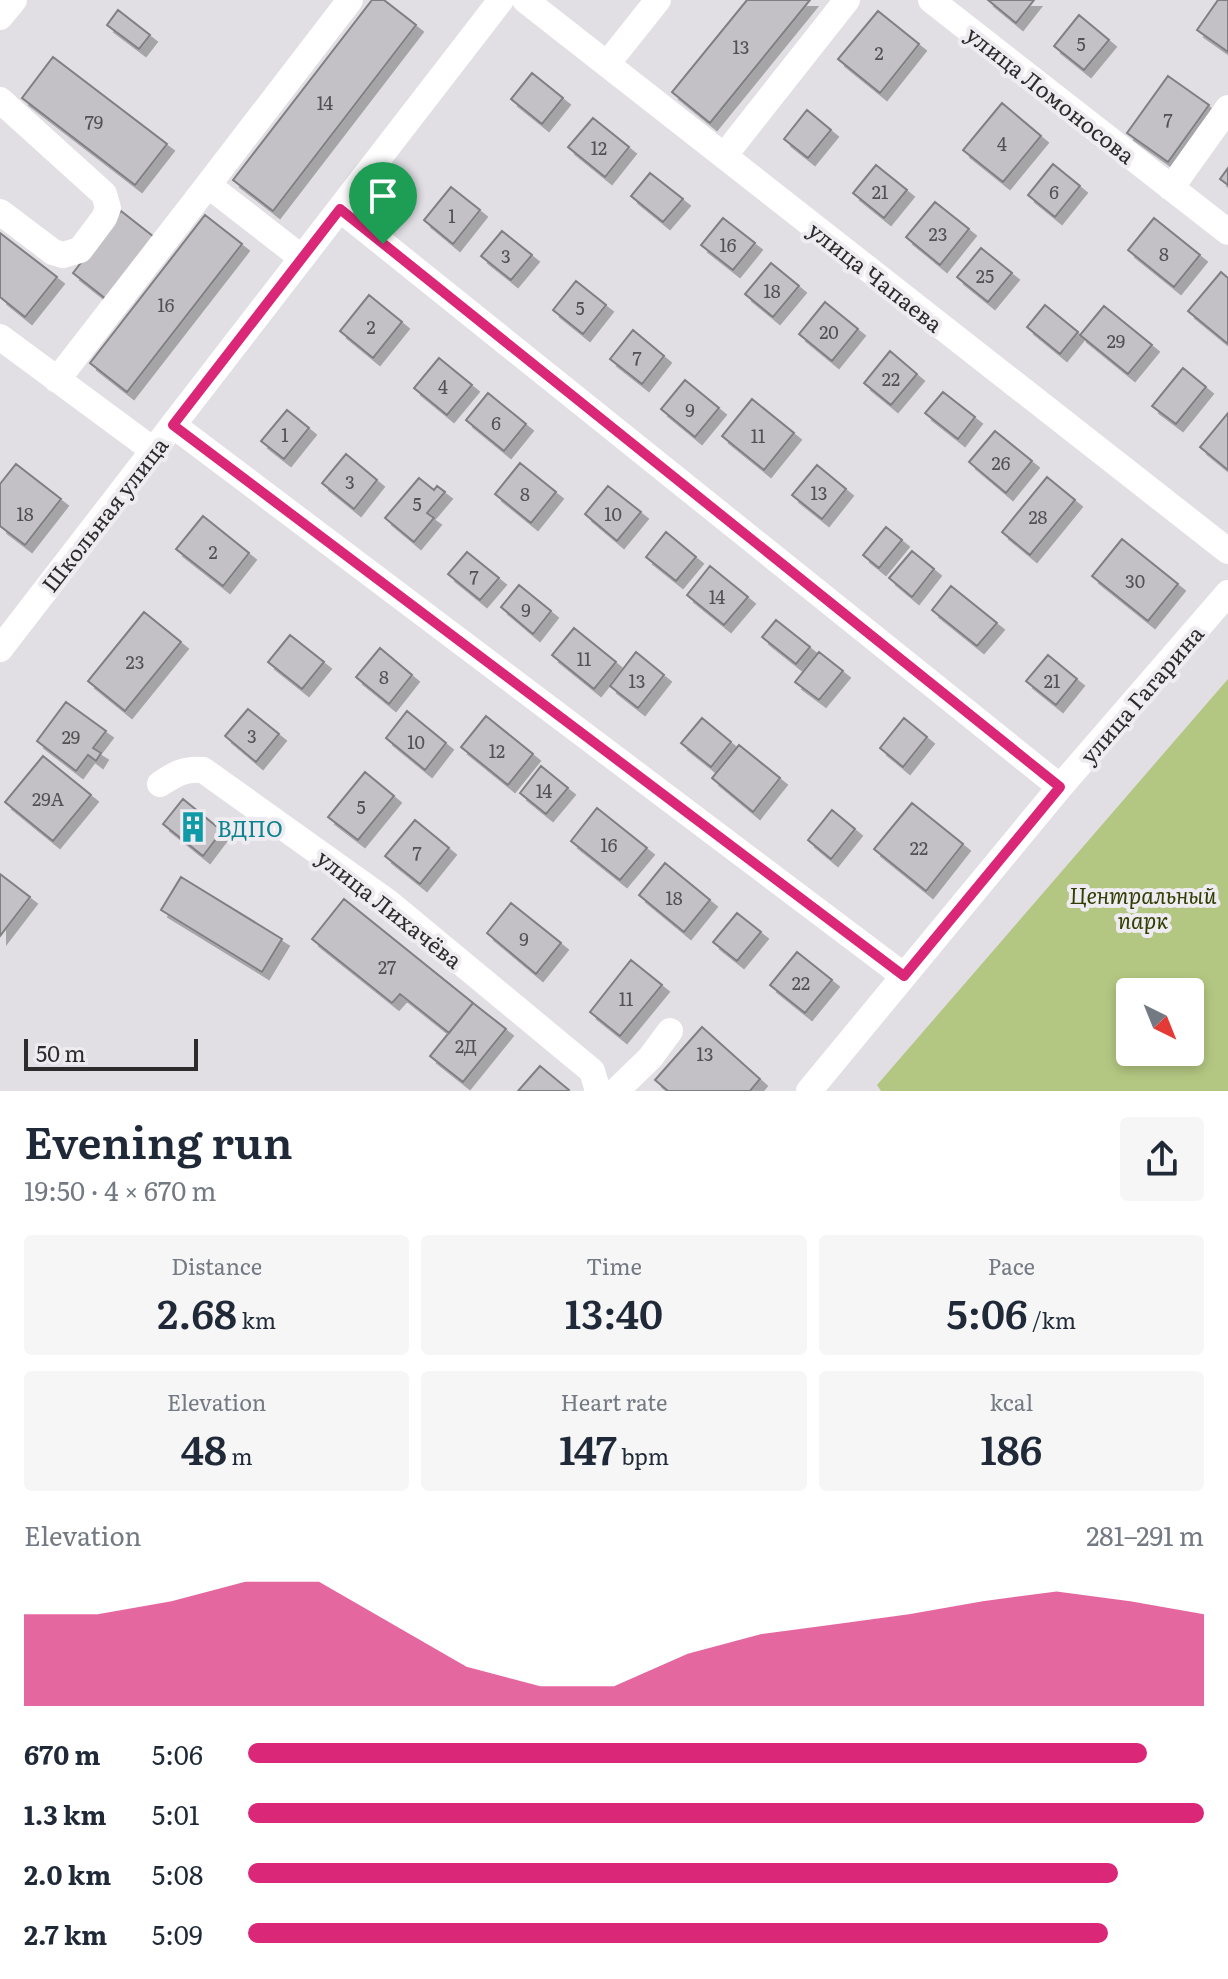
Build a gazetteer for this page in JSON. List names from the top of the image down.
{
  "streets": {
    "street": [
      "улица Ломоносова",
      "улица Чапаева",
      "Школьная улица",
      "улица Гагарина",
      "улица Лихачёва"
    ]
  },
  "parks": ["Центральный парк"],
  "places": {
    "building": ["ВДПО"]
  },
  "house_numbers": [
    "5",
    "13",
    "2",
    "14",
    "7",
    "79",
    "4",
    "12",
    "21",
    "6",
    "1",
    "23",
    "16",
    "8",
    "3",
    "25",
    "18",
    "16",
    "5",
    "2",
    "20",
    "29",
    "7",
    "22",
    "4",
    "9",
    "6",
    "1",
    "11",
    "26",
    "3",
    "13",
    "8",
    "5",
    "18",
    "10",
    "28",
    "2",
    "7",
    "30",
    "14",
    "9",
    "11",
    "23",
    "8",
    "13",
    "21",
    "3",
    "29",
    "10",
    "12",
    "14",
    "29А",
    "5",
    "16",
    "22",
    "7",
    "18",
    "9",
    "27",
    "22",
    "11",
    "2Д",
    "13"
  ],
  "scale_bar": "50 m",
  "north": "bottom right",
  "page": {
    "scale": "50 m",
    "heading": ["Evening run", "19:50 · 4 × 670 m"],
    "stats": [
      ["Distance", "2.68 km"],
      ["Time", "13:40"],
      ["Pace", "5:06 /km"],
      ["Elevation", "48 m"],
      ["Heart rate", "147 bpm"],
      ["kcal", "186"]
    ],
    "chart": ["Elevation", "281–291 m"],
    "list": [
      {
        "name": "670 m",
        "note": "5:06"
      },
      {
        "name": "1.3 km",
        "note": "5:01"
      },
      {
        "name": "2.0 km",
        "note": "5:08"
      },
      {
        "name": "2.7 km",
        "note": "5:09"
      }
    ]
  }
}
